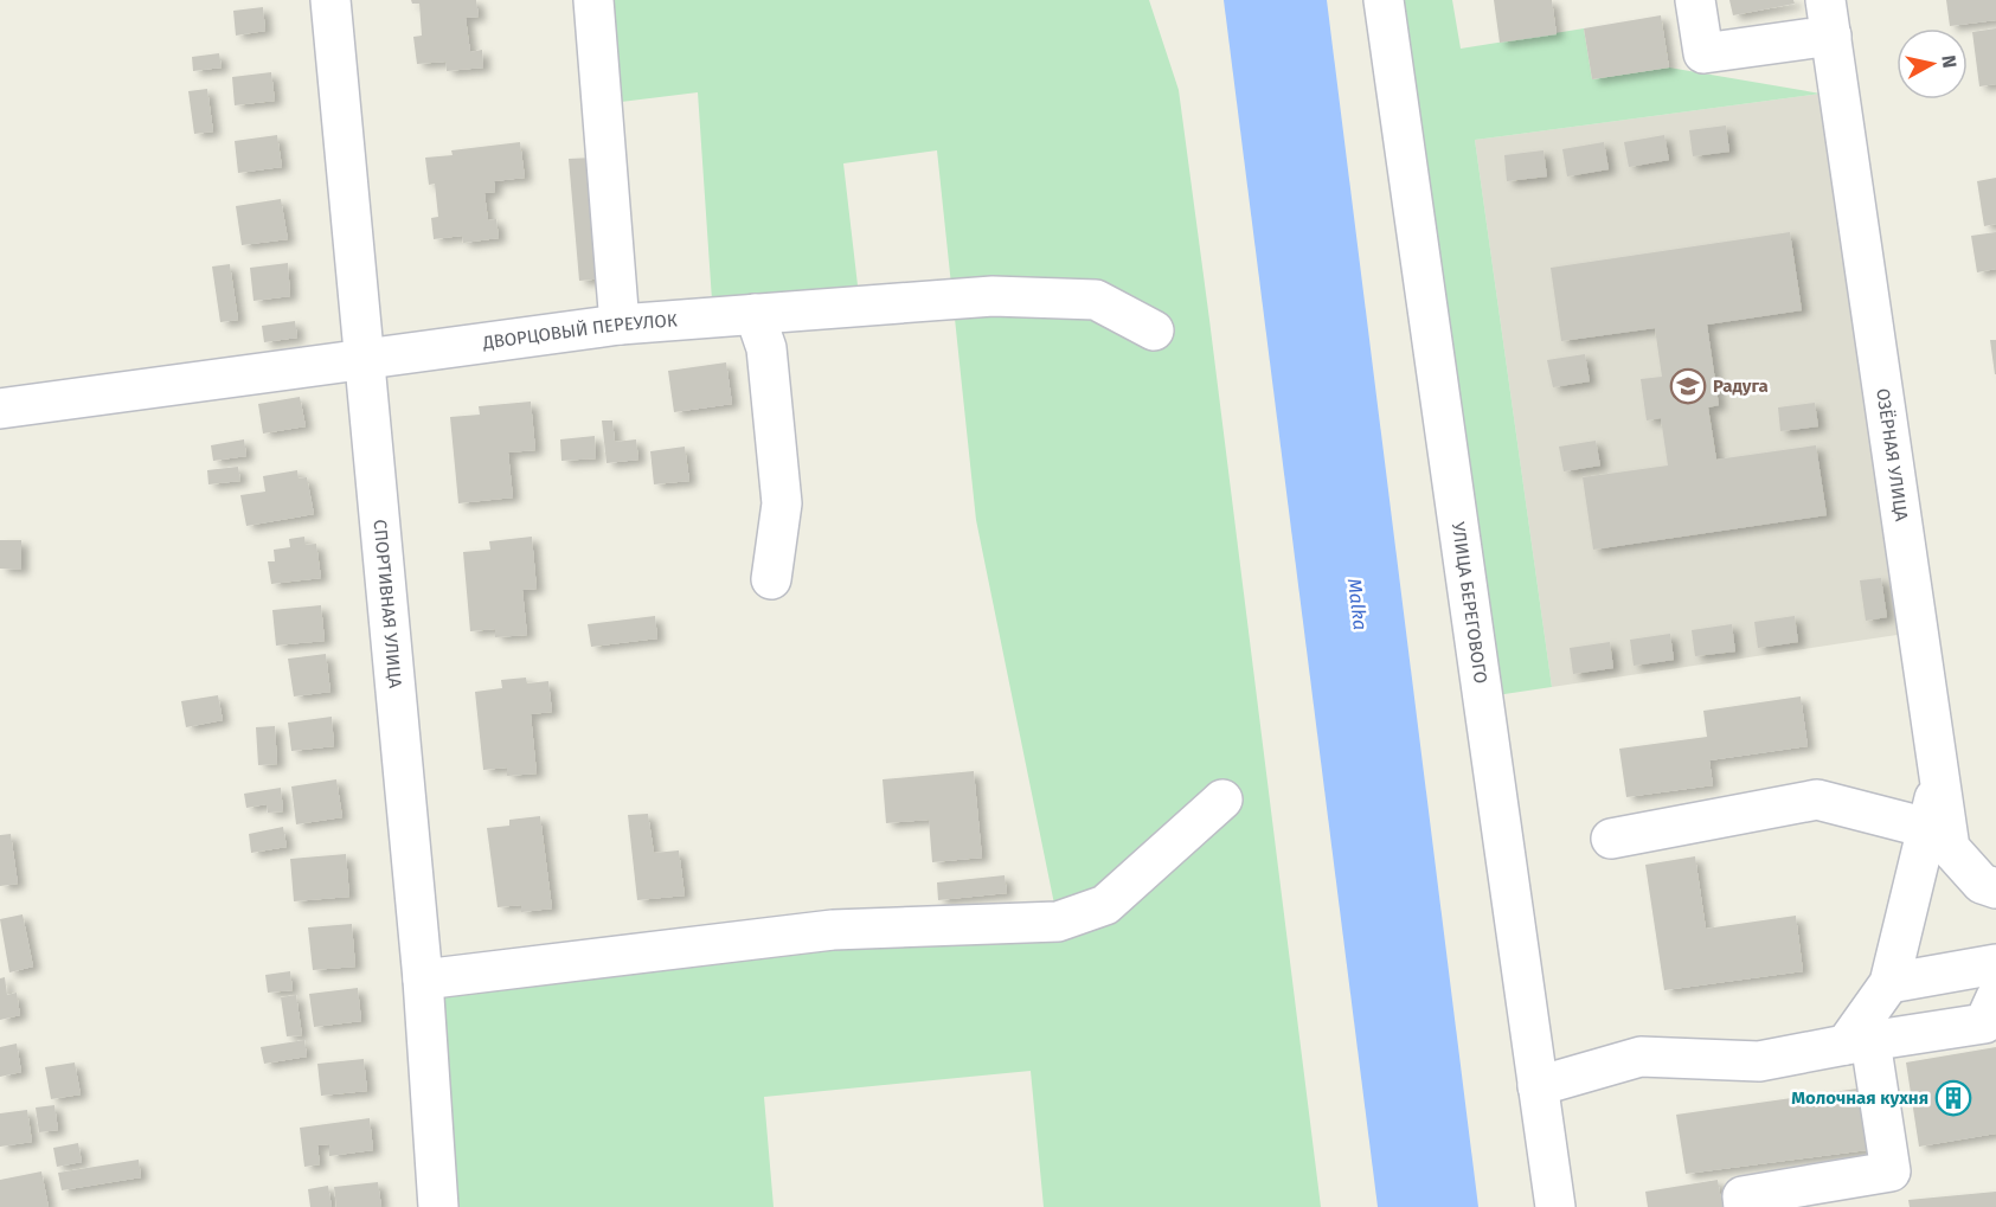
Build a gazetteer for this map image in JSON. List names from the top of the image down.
{
  "streets": {
    "street": [
      "ДВОРЦОВЫЙ ПЕРЕУЛОК",
      "ОЗЁРНАЯ УЛИЦА",
      "СПОРТИВНАЯ УЛИЦА",
      "УЛИЦА БЕРЕГОВОГО"
    ]
  },
  "crossings": [
    ["ДВОРЦОВЫЙ ПЕРЕУЛОК", "СПОРТИВНАЯ УЛИЦА"]
  ],
  "water": ["Malka"],
  "places": {
    "school or university": ["Радуга"],
    "building": ["Молочная кухня"]
  },
  "north": "right"
}
